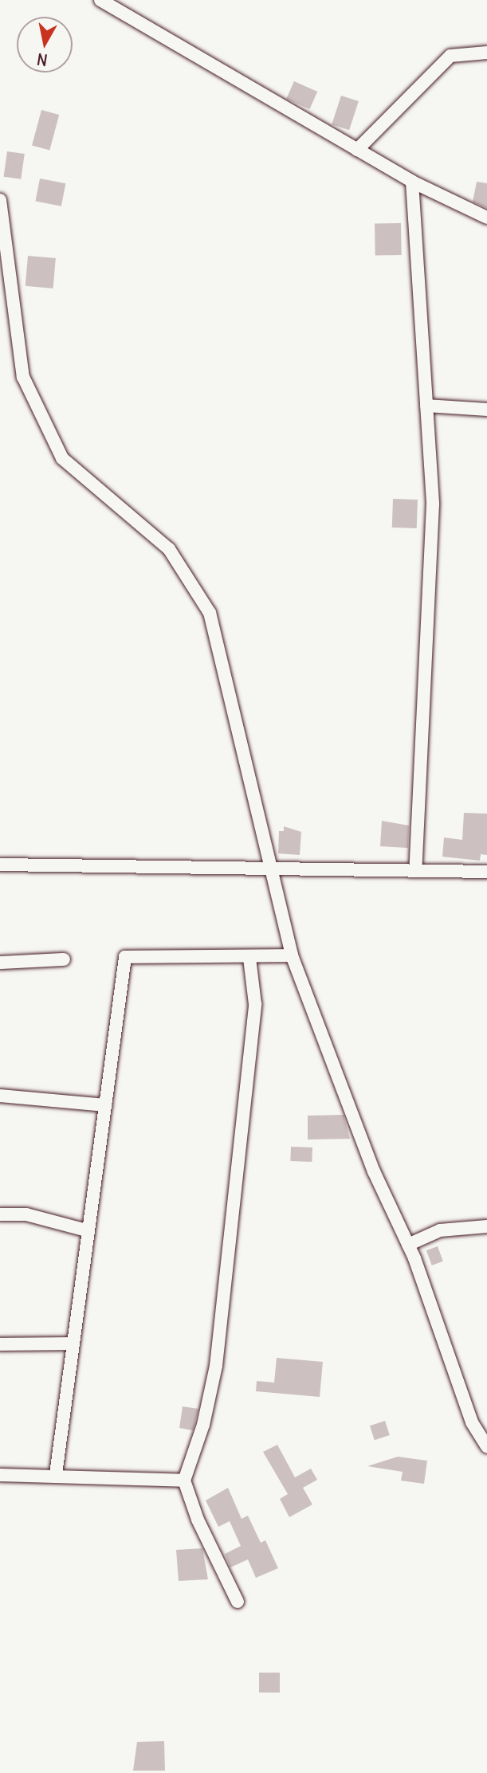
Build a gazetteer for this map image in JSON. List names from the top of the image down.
{
  "north": "bottom"
}
